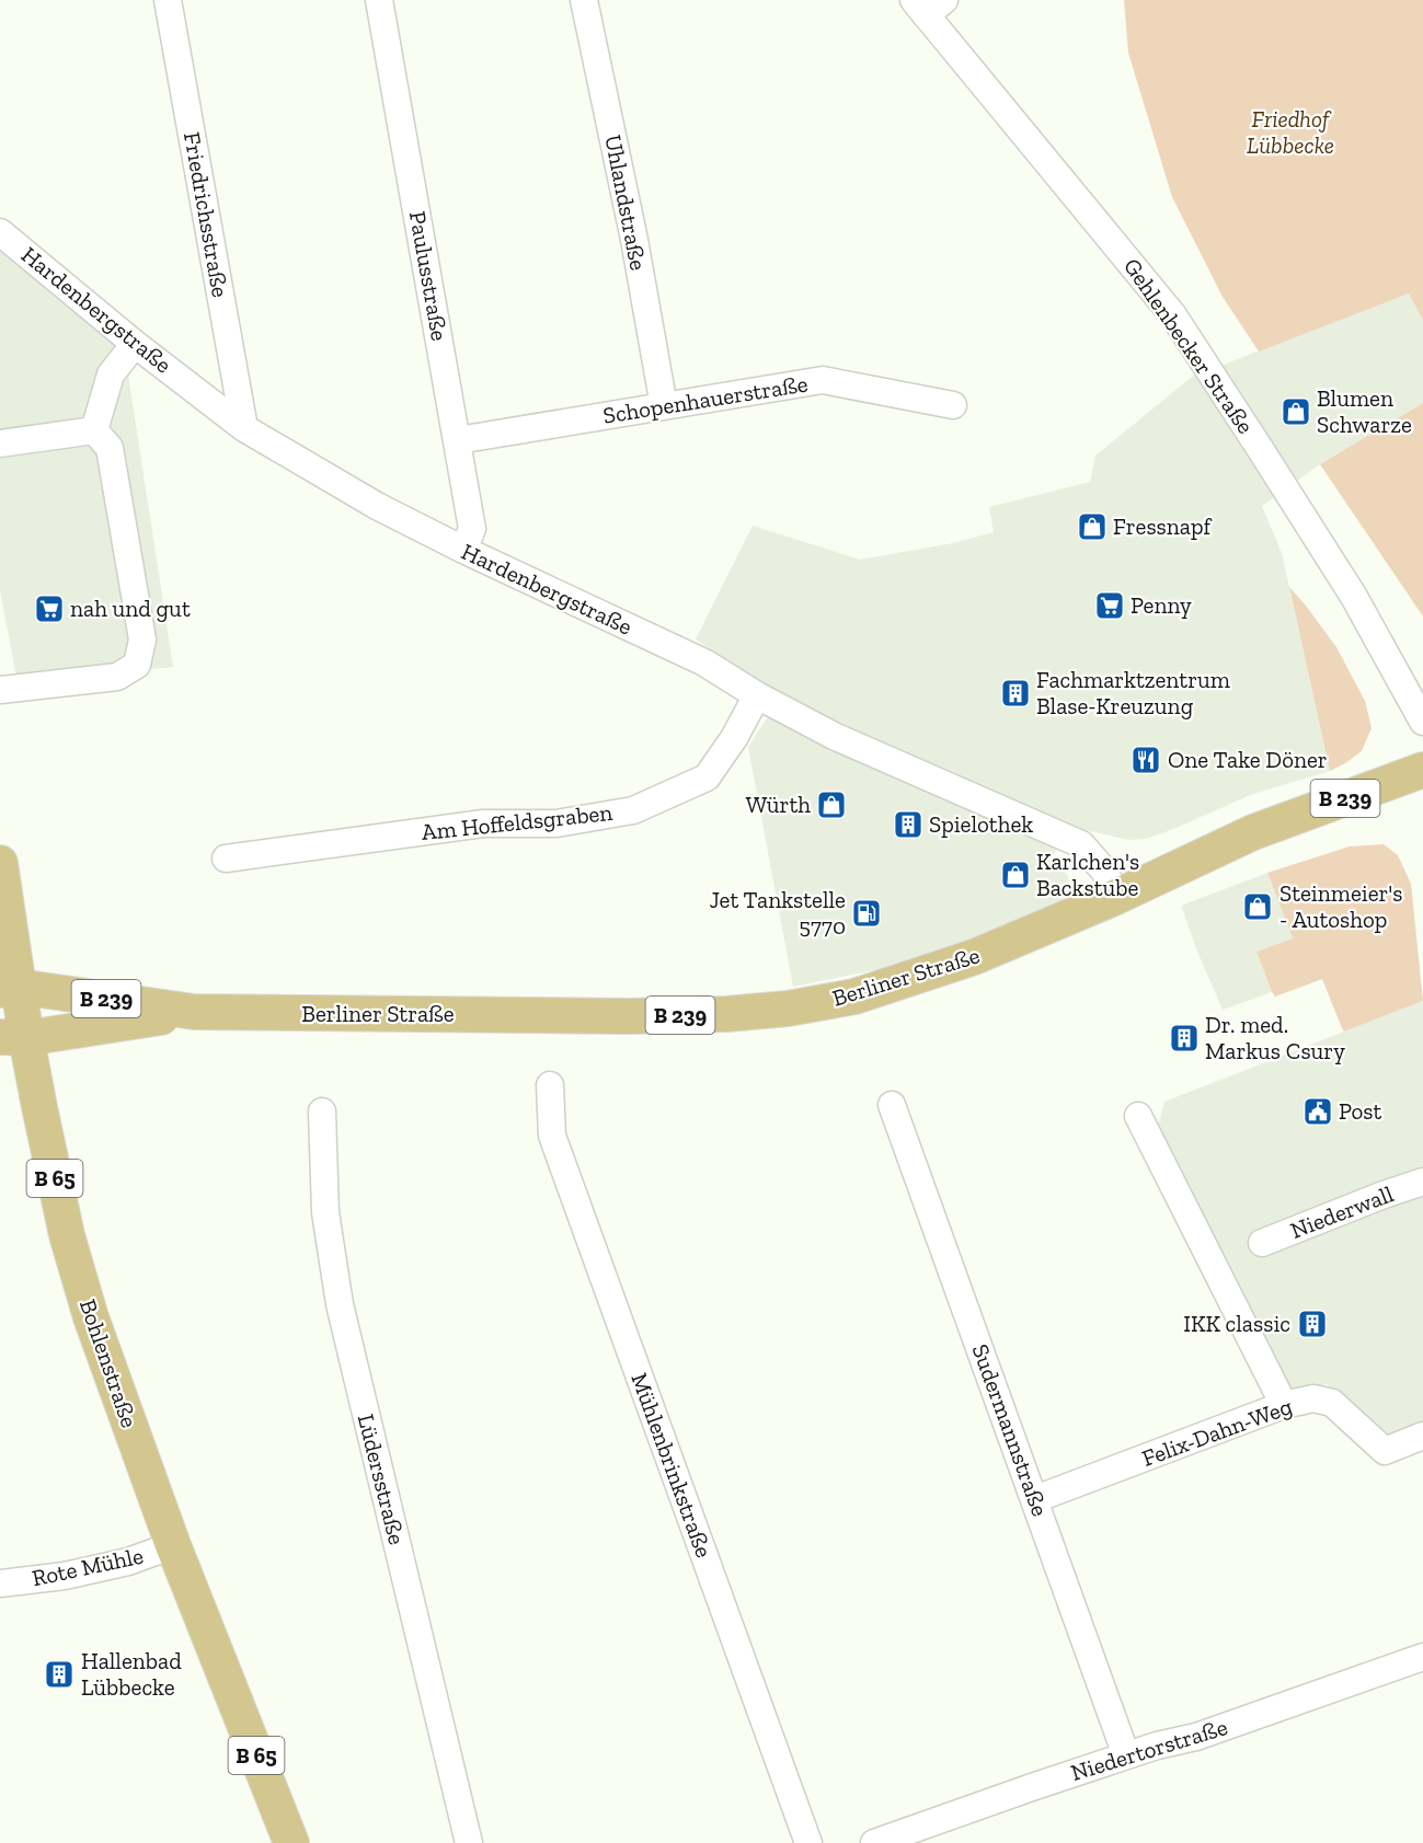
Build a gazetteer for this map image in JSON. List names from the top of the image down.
{
  "streets": {
    "main road": [
      "B 239",
      "Berliner Straße",
      "B 65",
      "Bohlenstraße"
    ],
    "street": [
      "Uhlandstraße",
      "Friedrichsstraße",
      "Paulusstraße",
      "Hardenbergstraße",
      "Gehlenbecker Straße",
      "Schopenhauerstraße",
      "Am Hoffeldsgraben",
      "Niederwall",
      "Sudermannstraße",
      "Felix-Dahn-Weg",
      "Mühlenbrinkstraße",
      "Lüdersstraße",
      "Rote Mühle",
      "Niedertorstraße"
    ]
  },
  "crossings": [
    ["Uhlandstraße", "Schopenhauerstraße"],
    ["Friedrichsstraße", "Hardenbergstraße"],
    ["Paulusstraße", "Hardenbergstraße"],
    ["Paulusstraße", "Schopenhauerstraße"],
    ["Hardenbergstraße", "Am Hoffeldsgraben"],
    ["Hardenbergstraße", "Berliner Straße"],
    ["Berliner Straße", "Bohlenstraße"],
    ["Bohlenstraße", "Rote Mühle"],
    ["Sudermannstraße", "Felix-Dahn-Weg"],
    ["Sudermannstraße", "Niedertorstraße"]
  ],
  "parks": ["Friedhof Lübbecke"],
  "places": {
    "shop": [
      "Blumen Schwarze",
      "Fressnapf",
      "Würth",
      "Karlchen's Backstube",
      "Steinmeier's - Autoshop"
    ],
    "supermarket": ["Penny", "nah und gut"],
    "building": [
      "Fachmarktzentrum Blase-Kreuzung",
      "Spielothek",
      "Dr. med. Markus Csury",
      "IKK classic",
      "Hallenbad Lübbecke"
    ],
    "restaurant": ["One Take Döner"],
    "fuel station": ["Jet Tankstelle 5770"],
    "public building": ["Post"]
  }
}
